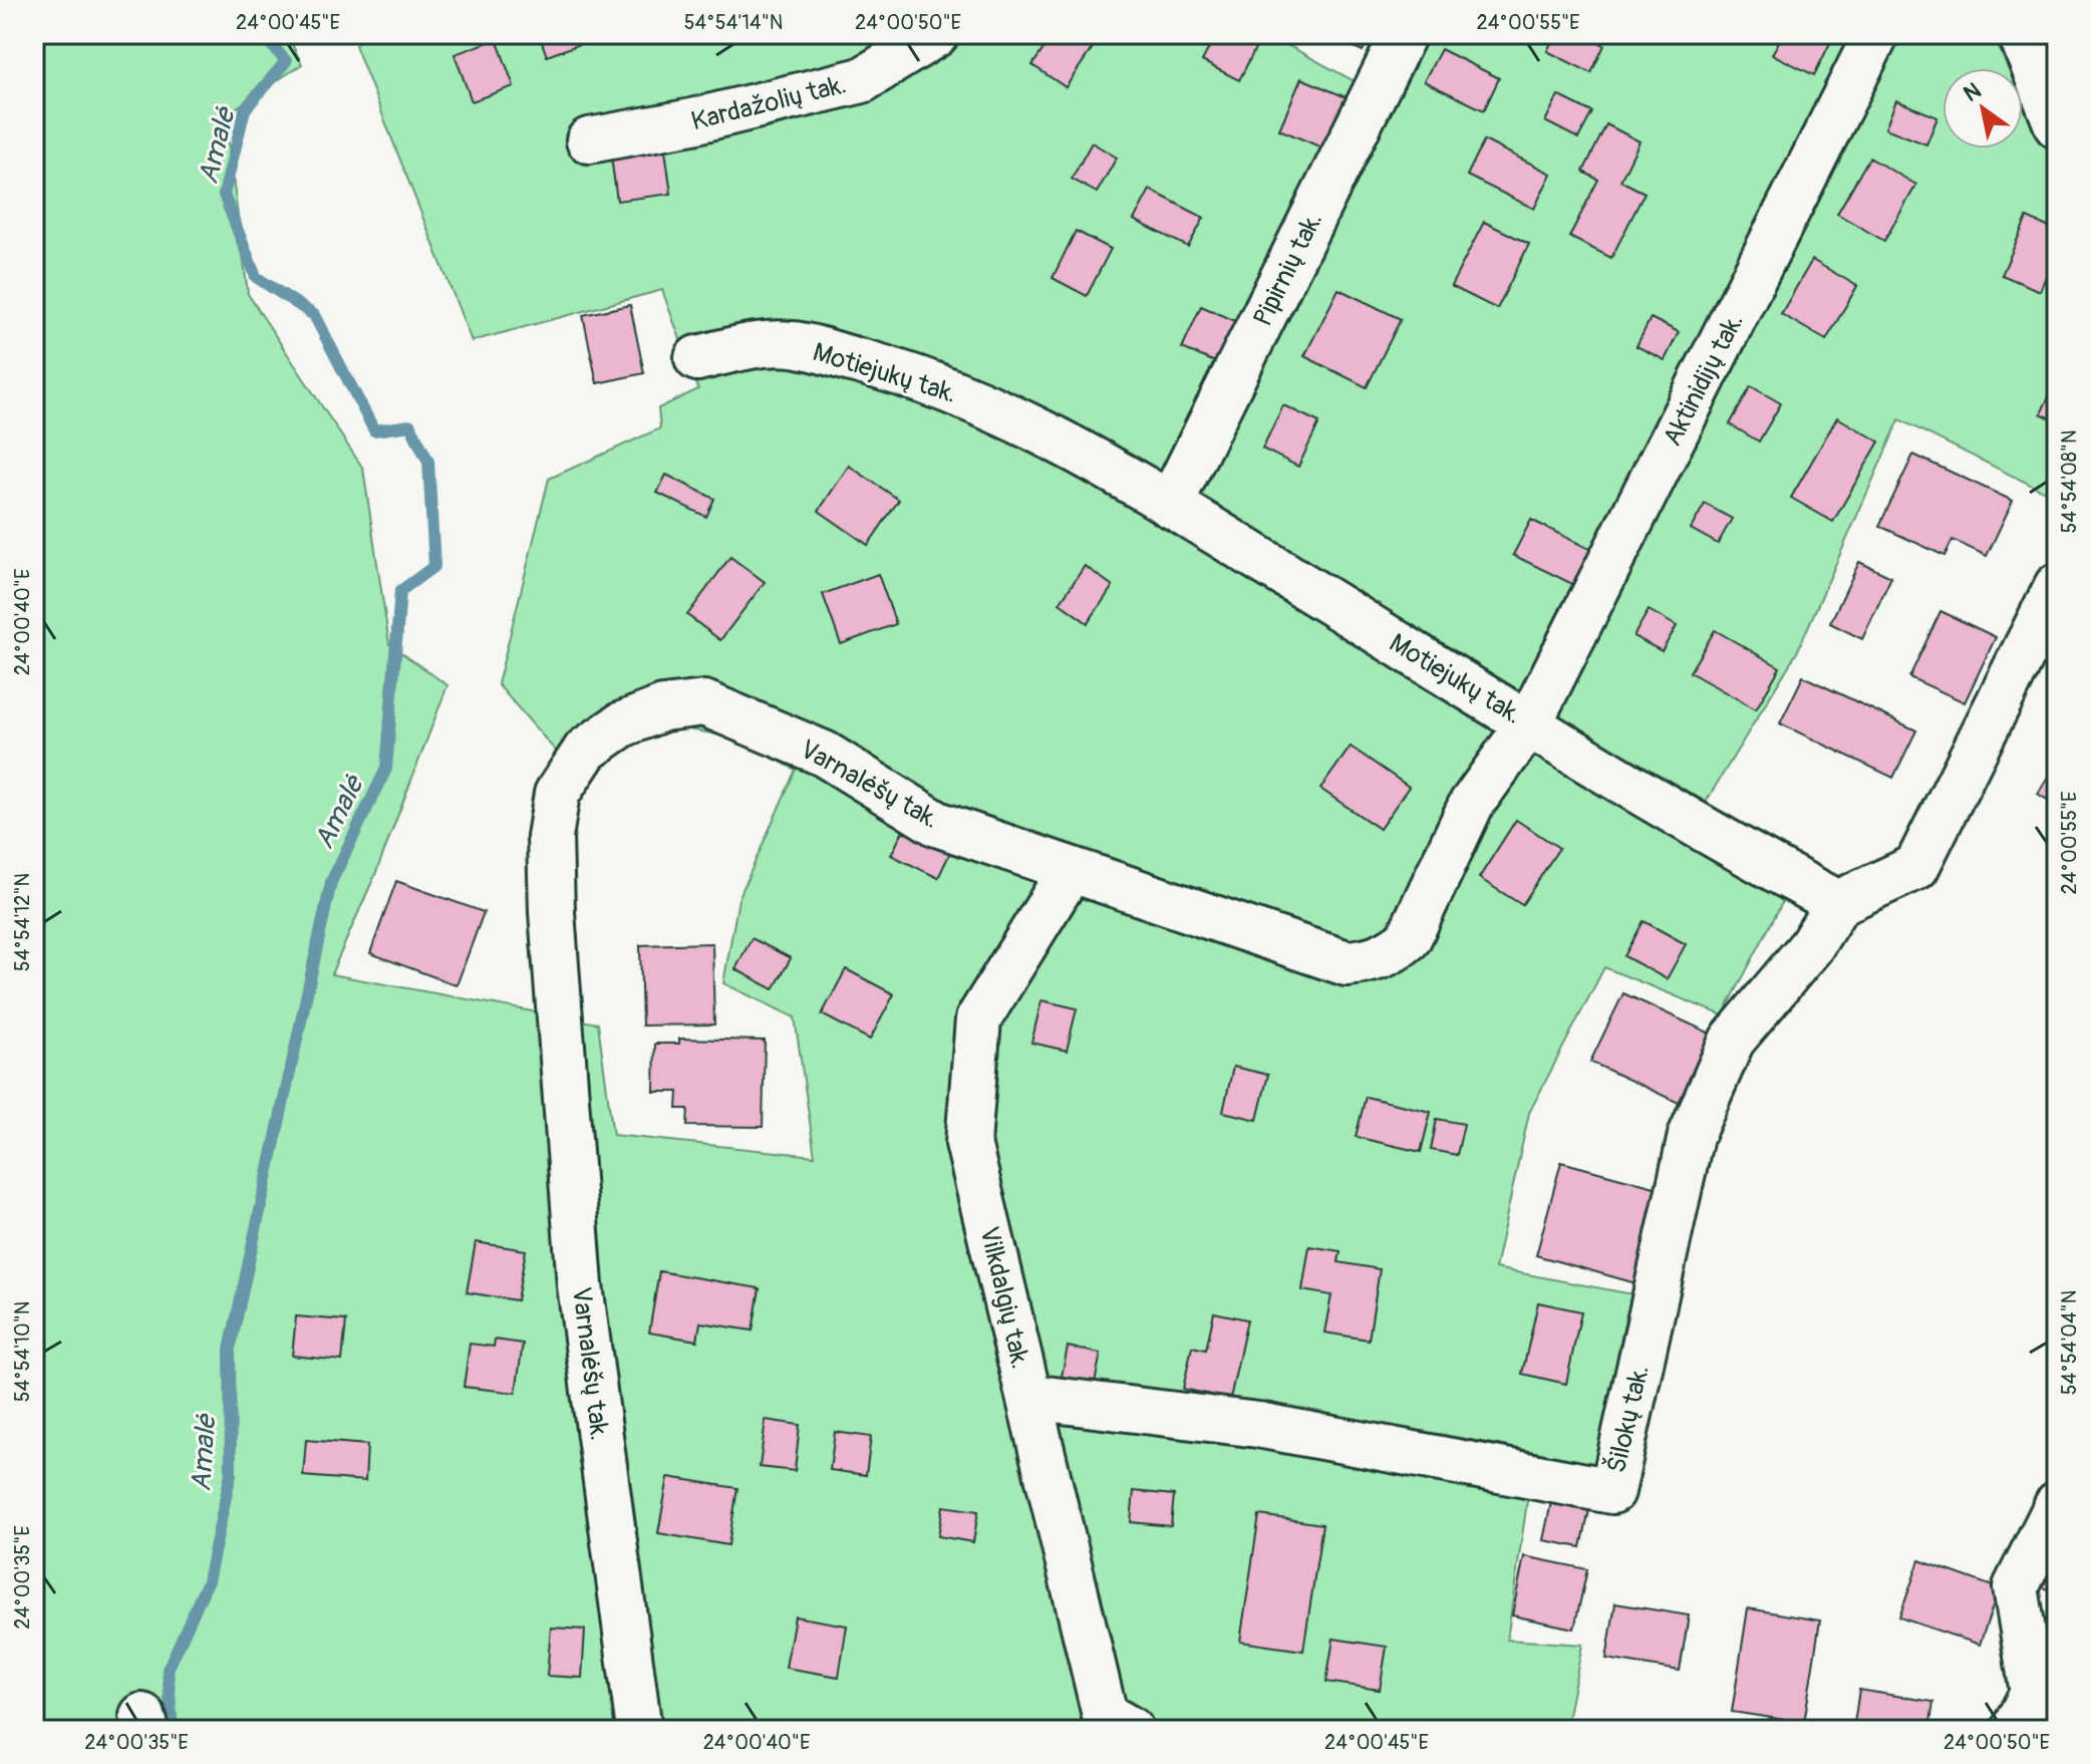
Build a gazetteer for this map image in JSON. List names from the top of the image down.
{
  "streets": {
    "street": [
      "Kardažolių tak.",
      "Pipirnių tak.",
      "Motiejukų tak.",
      "Aktinidijų tak.",
      "Varnalėšų tak.",
      "Vilkdalgių tak.",
      "Šilokų tak."
    ]
  },
  "crossings": [
    ["Pipirnių tak.", "Motiejukų tak."],
    ["Motiejukų tak.", "Aktinidijų tak."],
    ["Motiejukų tak.", "Varnalėšų tak."],
    ["Motiejukų tak.", "Šilokų tak."],
    ["Aktinidijų tak.", "Varnalėšų tak."],
    ["Varnalėšų tak.", "Vilkdalgių tak."],
    ["Vilkdalgių tak.", "Šilokų tak."]
  ],
  "water": ["Amalė"],
  "north": "top left",
  "coordinates": [
    "24°00'45\"E",
    "54°54'14\"N",
    "24°00'50\"E",
    "24°00'55\"E",
    "54°54'08\"N",
    "24°00'40\"E",
    "54°54'12\"N",
    "54°54'04\"N",
    "54°54'10\"N",
    "24°00'35\"E"
  ]
}
